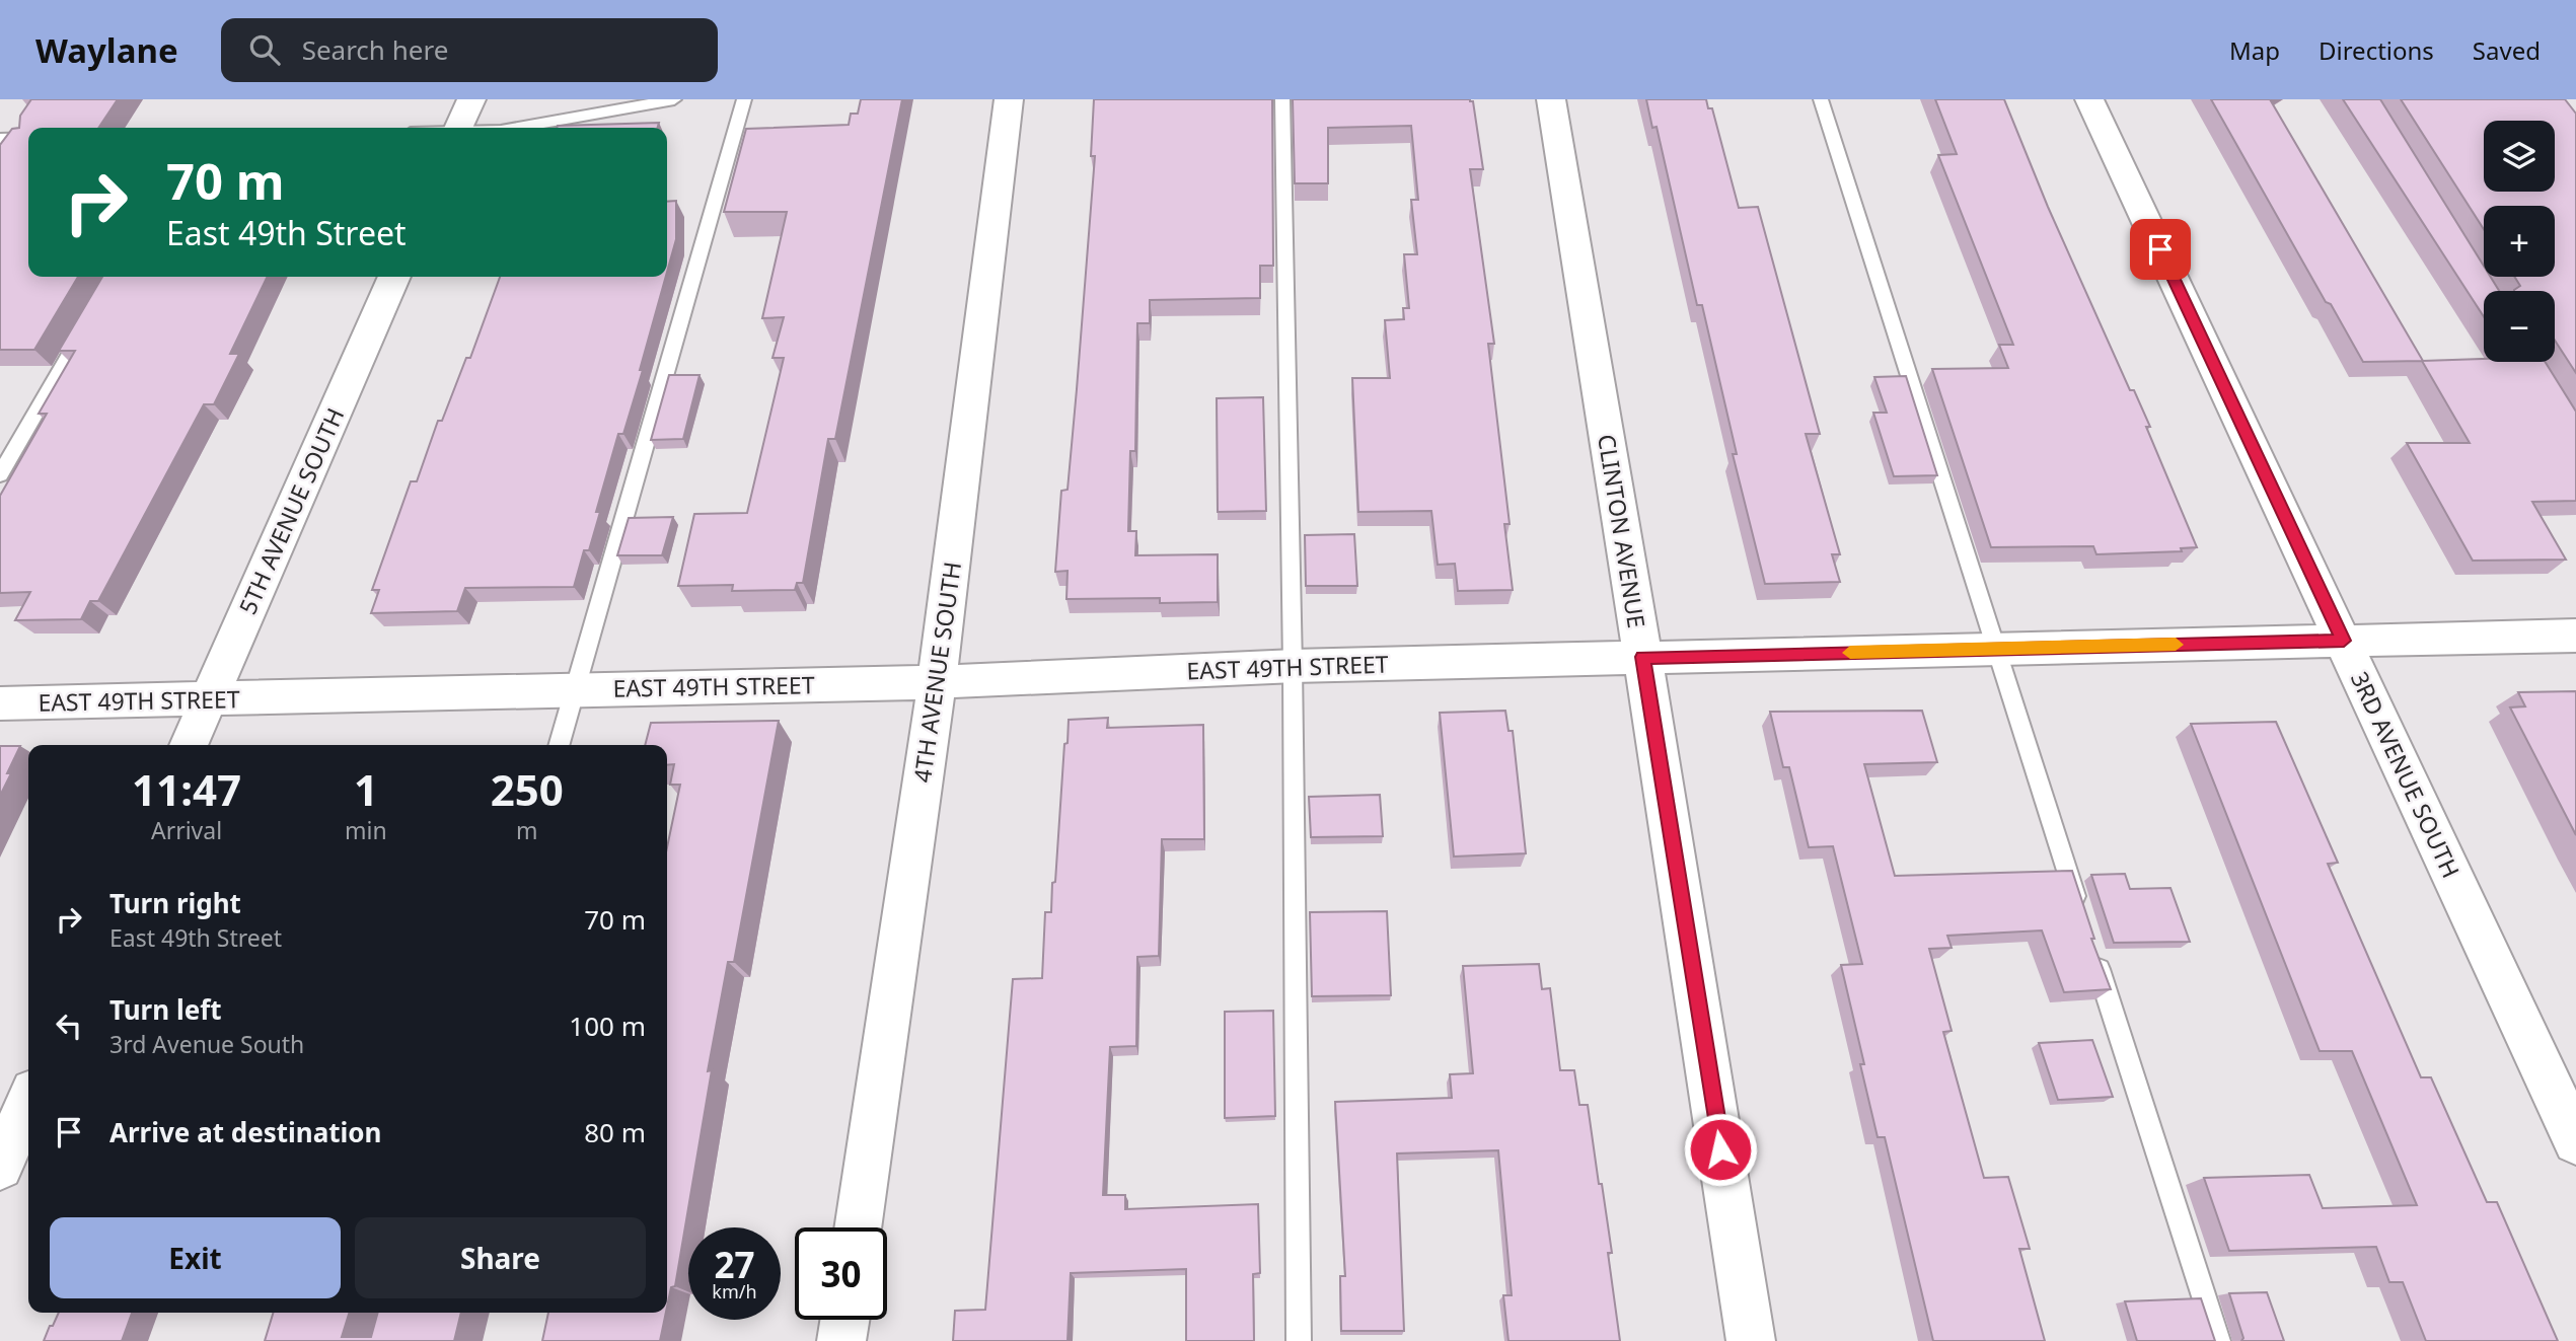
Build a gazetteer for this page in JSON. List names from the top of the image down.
{
  "streets": {
    "street": [
      "5TH AVENUE SOUTH",
      "CLINTON AVENUE",
      "EAST 49TH STREET",
      "4TH AVENUE SOUTH",
      "3RD AVENUE SOUTH"
    ]
  },
  "crossings": [
    ["5TH AVENUE SOUTH", "EAST 49TH STREET"],
    ["CLINTON AVENUE", "EAST 49TH STREET"],
    ["EAST 49TH STREET", "4TH AVENUE SOUTH"],
    ["EAST 49TH STREET", "3RD AVENUE SOUTH"]
  ],
  "page": {
    "header": "Waylane",
    "search": "Search here",
    "nav": ["Map", "Directions", "Saved"],
    "map_buttons": ["+", "−"],
    "turn": ["70 m", "East 49th Street"],
    "eta": [
      "11:47",
      "Arrival",
      "1",
      "min",
      "250",
      "m"
    ],
    "list": [
      {
        "name": "Turn right",
        "note": "East 49th Street",
        "value": "70 m"
      },
      {
        "name": "Turn left",
        "note": "3rd Avenue South",
        "value": "100 m"
      },
      {
        "name": "Arrive at destination",
        "value": "80 m"
      }
    ],
    "buttons": ["Exit", "Share"],
    "speed": "27 km/h",
    "limit": "30"
  }
}
